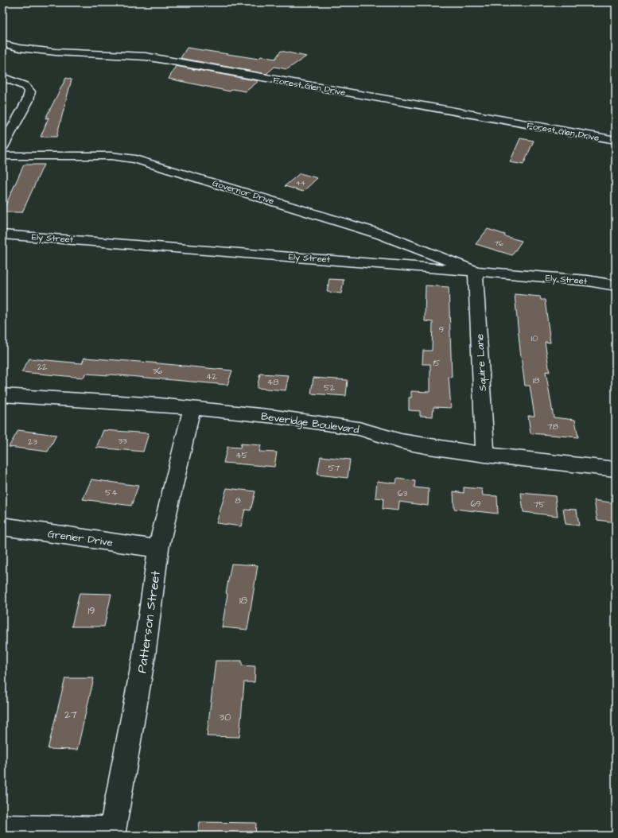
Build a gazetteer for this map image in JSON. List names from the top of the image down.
{
  "streets": {
    "street": [
      "Forest Glen Drive",
      "Governor Drive",
      "Ely Street",
      "Squire Lane",
      "Beveridge Boulevard",
      "Grenier Drive",
      "Patterson Street"
    ]
  },
  "crossings": [
    ["Governor Drive", "Ely Street"],
    ["Governor Drive", "Squire Lane"],
    ["Ely Street", "Squire Lane"],
    ["Squire Lane", "Beveridge Boulevard"],
    ["Beveridge Boulevard", "Patterson Street"],
    ["Grenier Drive", "Patterson Street"]
  ],
  "house_numbers": [
    "44",
    "76",
    "9",
    "10",
    "15",
    "22",
    "36",
    "42",
    "18",
    "48",
    "52",
    "78",
    "33",
    "23",
    "45",
    "57",
    "54",
    "63",
    "8",
    "69",
    "75",
    "18",
    "19",
    "27",
    "30"
  ]
}
